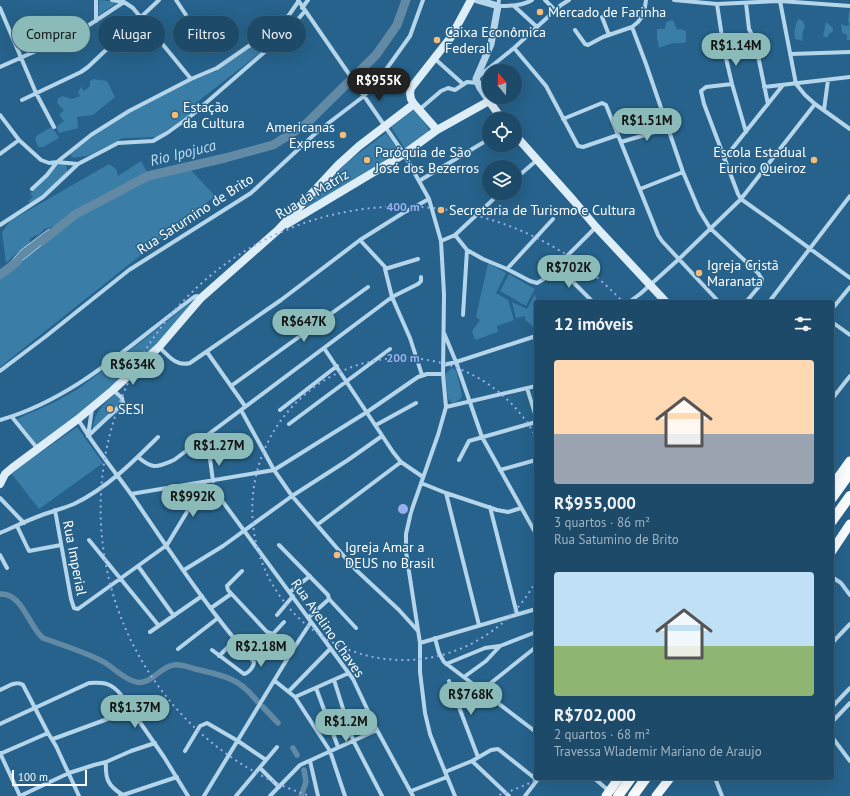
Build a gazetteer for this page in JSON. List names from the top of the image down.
{
  "streets": {
    "main road": ["Rua da Matriz"],
    "street": ["Rua Saturnino de Brito", "Rua Imperial", "Rua Avelino Chaves"]
  },
  "water": ["Rio Ipojuca"],
  "places": [
    "Mercado de Farinha",
    "Caixa Econômica Federal",
    "Estação da Cultura",
    "Americanas Express",
    "Paróquia de São José dos Bezerros",
    "Escola Estadual Eurico Queiroz",
    "Secretaria de Turismo e Cultura",
    "Igreja Cristã Maranata",
    "SESI",
    "Igreja Amar a DEUS no Brasil"
  ],
  "scale_bar": "100 m",
  "north": "top",
  "page": {
    "chip": [
      "Comprar",
      "Alugar",
      "Filtros",
      "Novo"
    ],
    "price": [
      "R$1.14M",
      "R$955K",
      "R$1.51M",
      "R$702K",
      "R$647K",
      "R$634K",
      "R$1.27M",
      "R$992K",
      "R$2.18M",
      "R$768K",
      "R$1.37M",
      "R$1.2M"
    ],
    "heading": "12 imóveis",
    "list": [
      {
        "name": "R$955,000",
        "note": "3 quartos · 86 m² · Rua Satumino de Brito"
      },
      {
        "name": "R$702,000",
        "note": "2 quartos · 68 m² · Travessa Wlademir Mariano de Araujo"
      }
    ],
    "scale": "100 m"
  },
  "rings": ["400 m", "200 m"]
}
